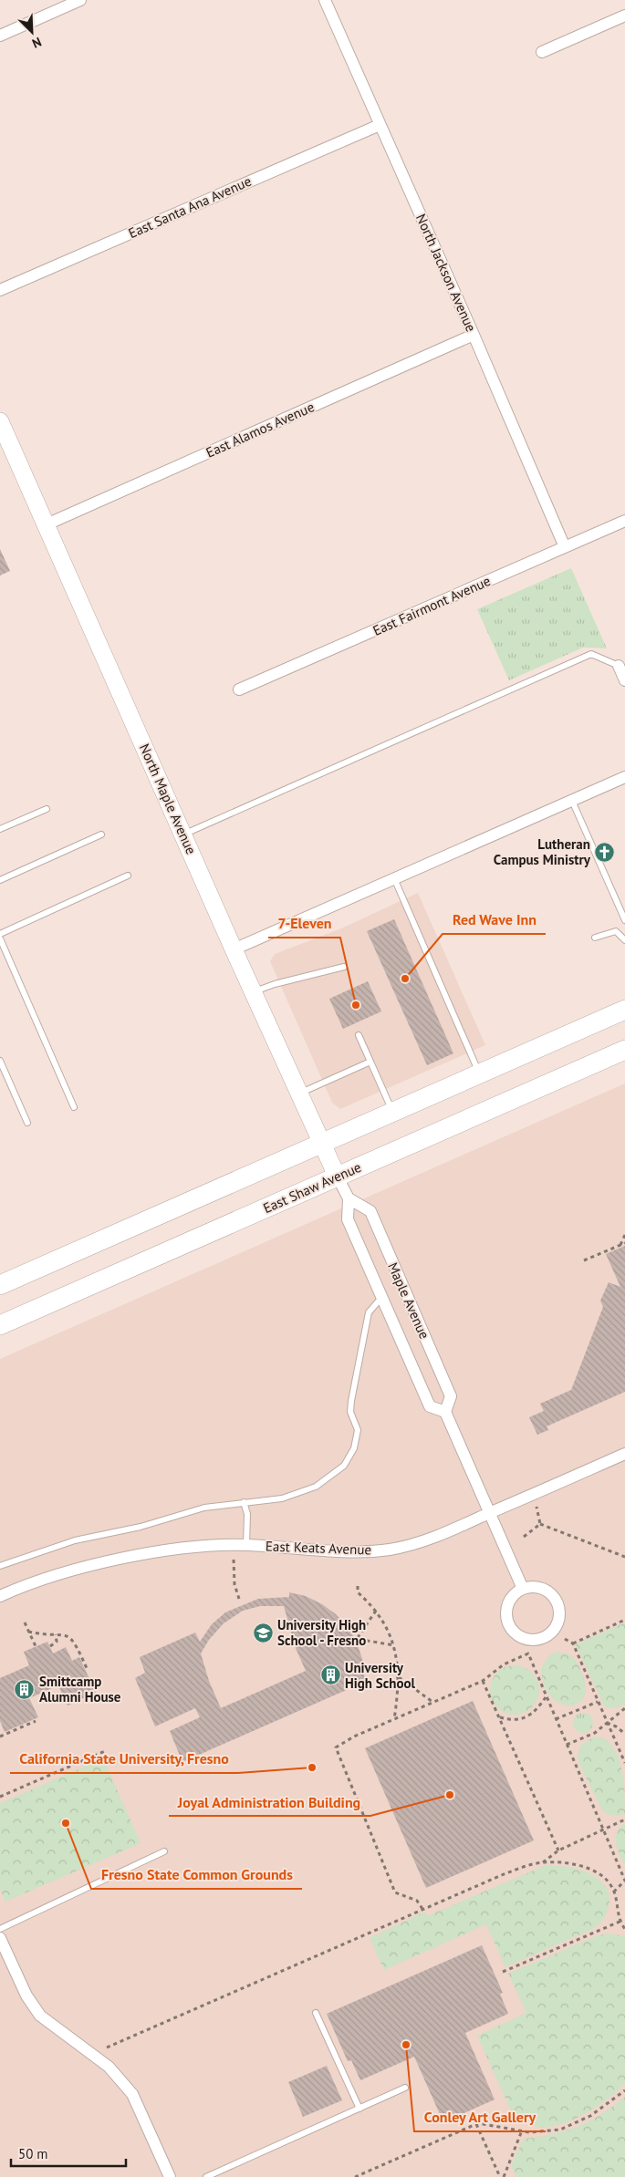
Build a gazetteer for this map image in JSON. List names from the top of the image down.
{
  "streets": {
    "main road": ["East Shaw Avenue"],
    "street": [
      "East Santa Ana Avenue",
      "North Jackson Avenue",
      "East Alamos Avenue",
      "East Fairmont Avenue",
      "North Maple Avenue",
      "Maple Avenue",
      "East Keats Avenue"
    ]
  },
  "crossings": [
    ["East Santa Ana Avenue", "North Jackson Avenue"],
    ["North Jackson Avenue", "East Alamos Avenue"],
    ["North Jackson Avenue", "East Fairmont Avenue"],
    ["East Alamos Avenue", "North Maple Avenue"],
    ["North Maple Avenue", "East Shaw Avenue"],
    ["North Maple Avenue", "Maple Avenue"],
    ["East Shaw Avenue", "Maple Avenue"]
  ],
  "places": {
    "church": ["Lutheran Campus Ministry"],
    "other": [
      "Red Wave Inn",
      "7-Eleven",
      "California State University, Fresno",
      "Joyal Administration Building",
      "Fresno State Common Grounds",
      "Conley Art Gallery"
    ],
    "school or university": ["University High School - Fresno"],
    "building": ["University High School", "Smittcamp Alumni House"]
  },
  "scale_bar": "50 m",
  "north": "bottom right"
}
